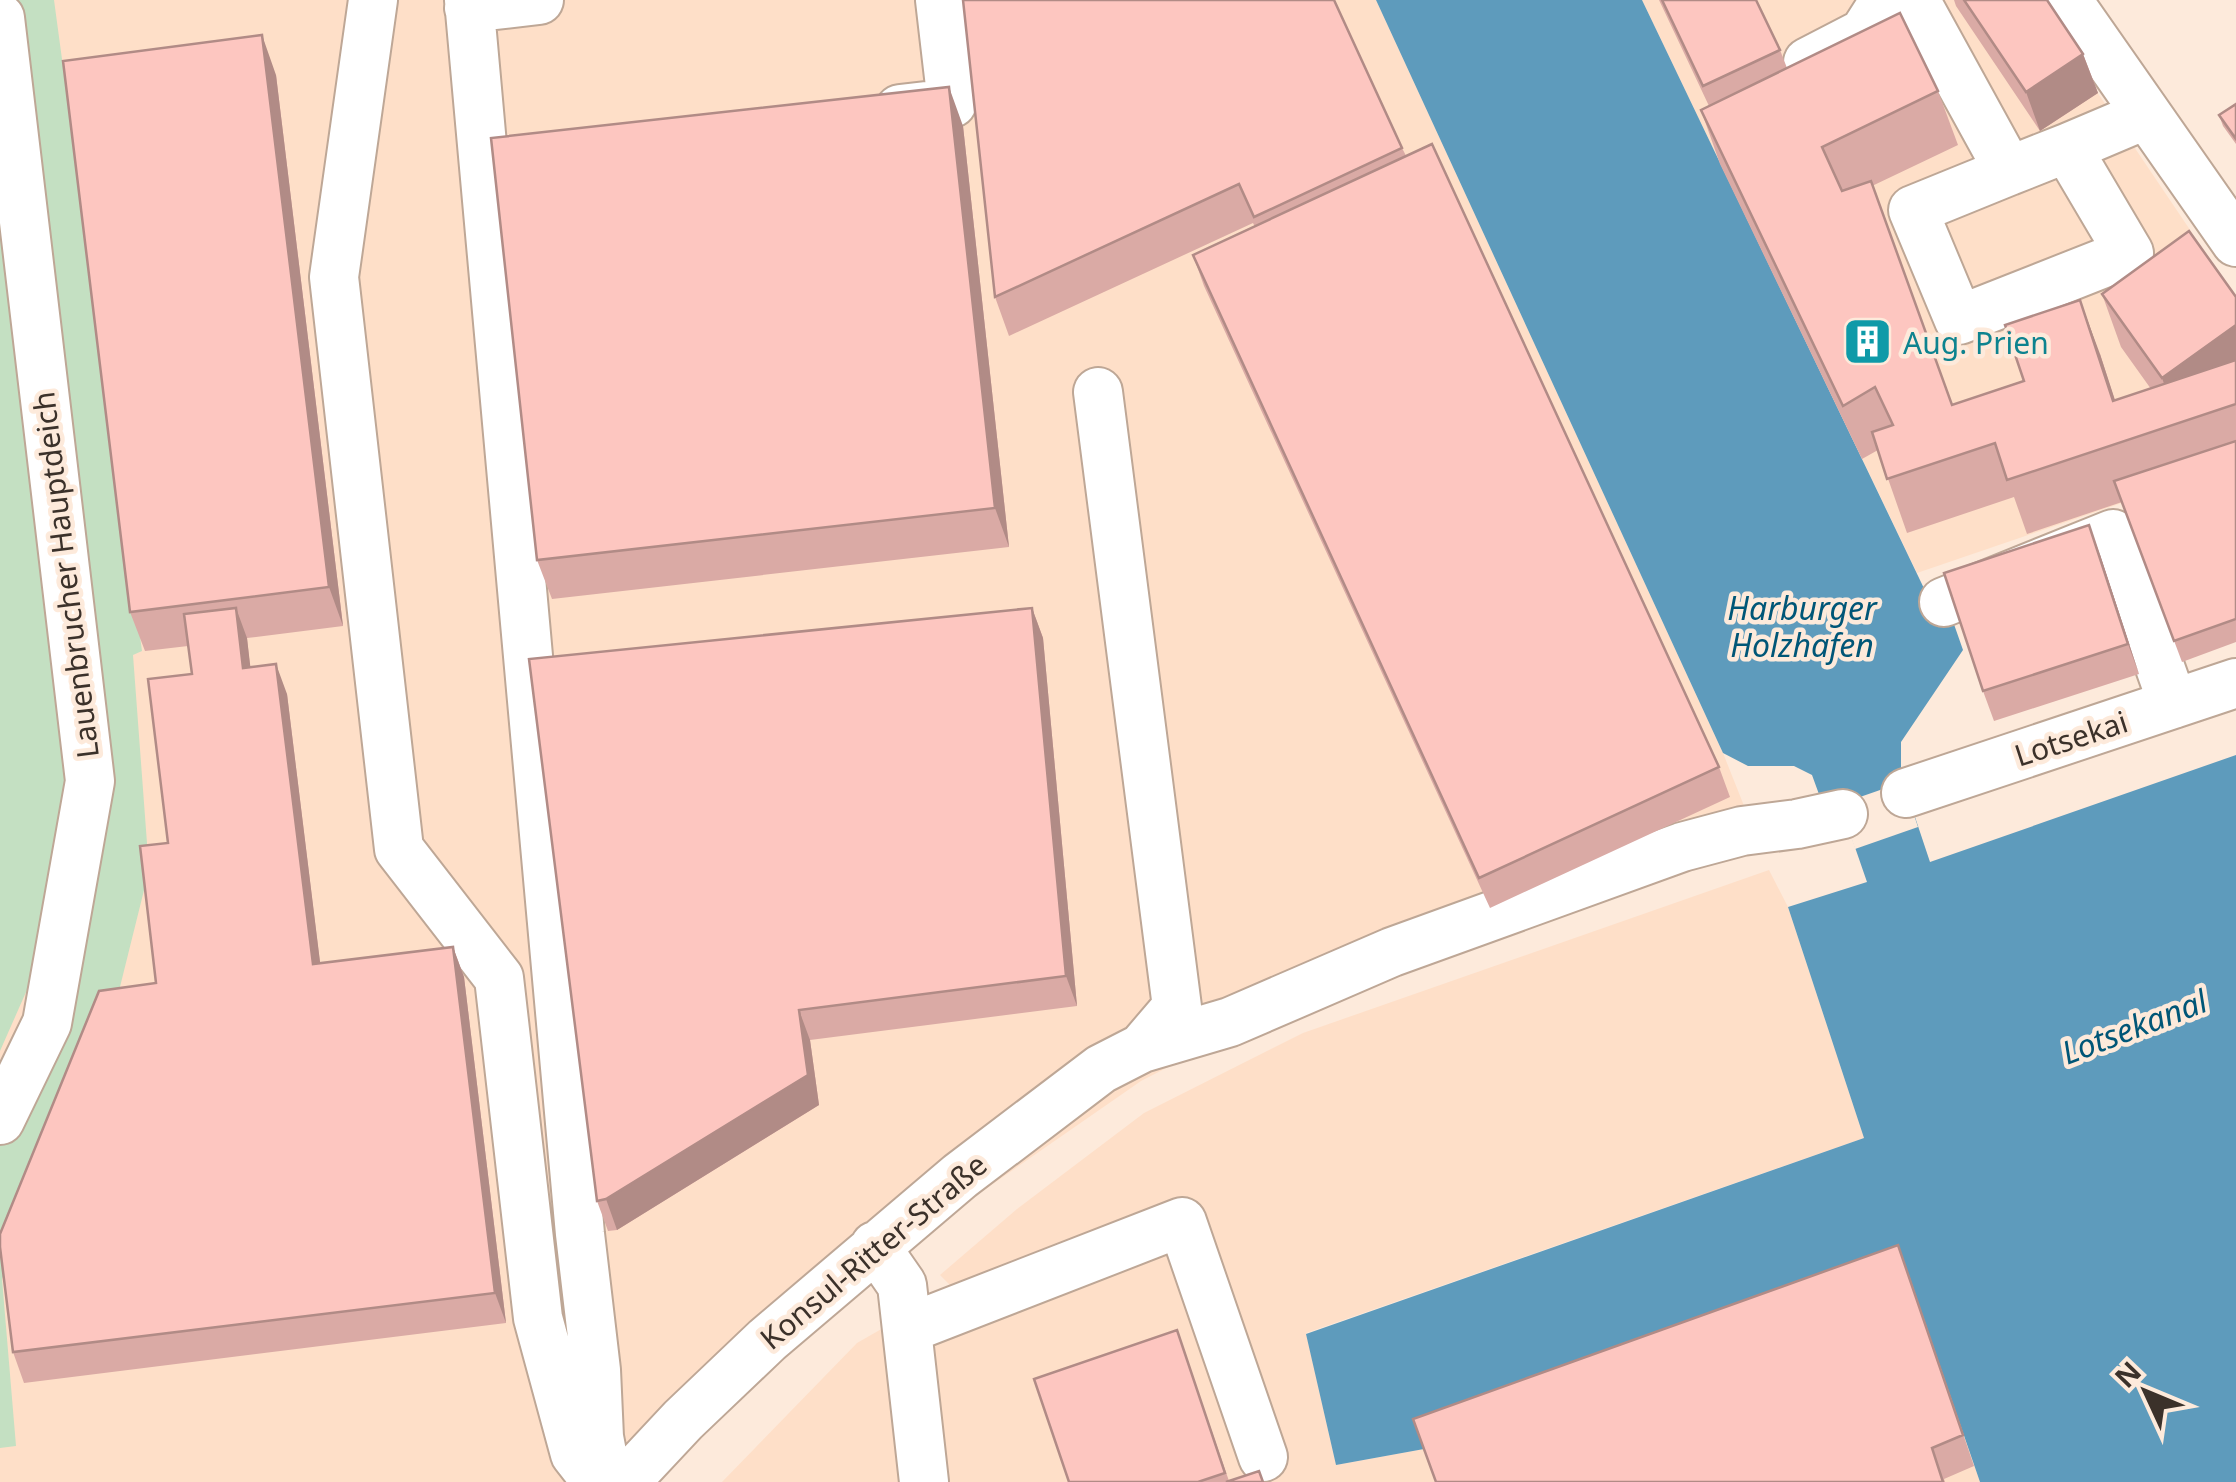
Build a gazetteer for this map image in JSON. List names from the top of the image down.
{
  "streets": {
    "street": ["Lauenbrucher Hauptdeich", "Lotsekai", "Konsul-Ritter-Straße"]
  },
  "water": ["Harburger Holzhafen", "Lotsekanal"],
  "places": {
    "building": ["Aug. Prien"]
  },
  "north": "top left"
}
